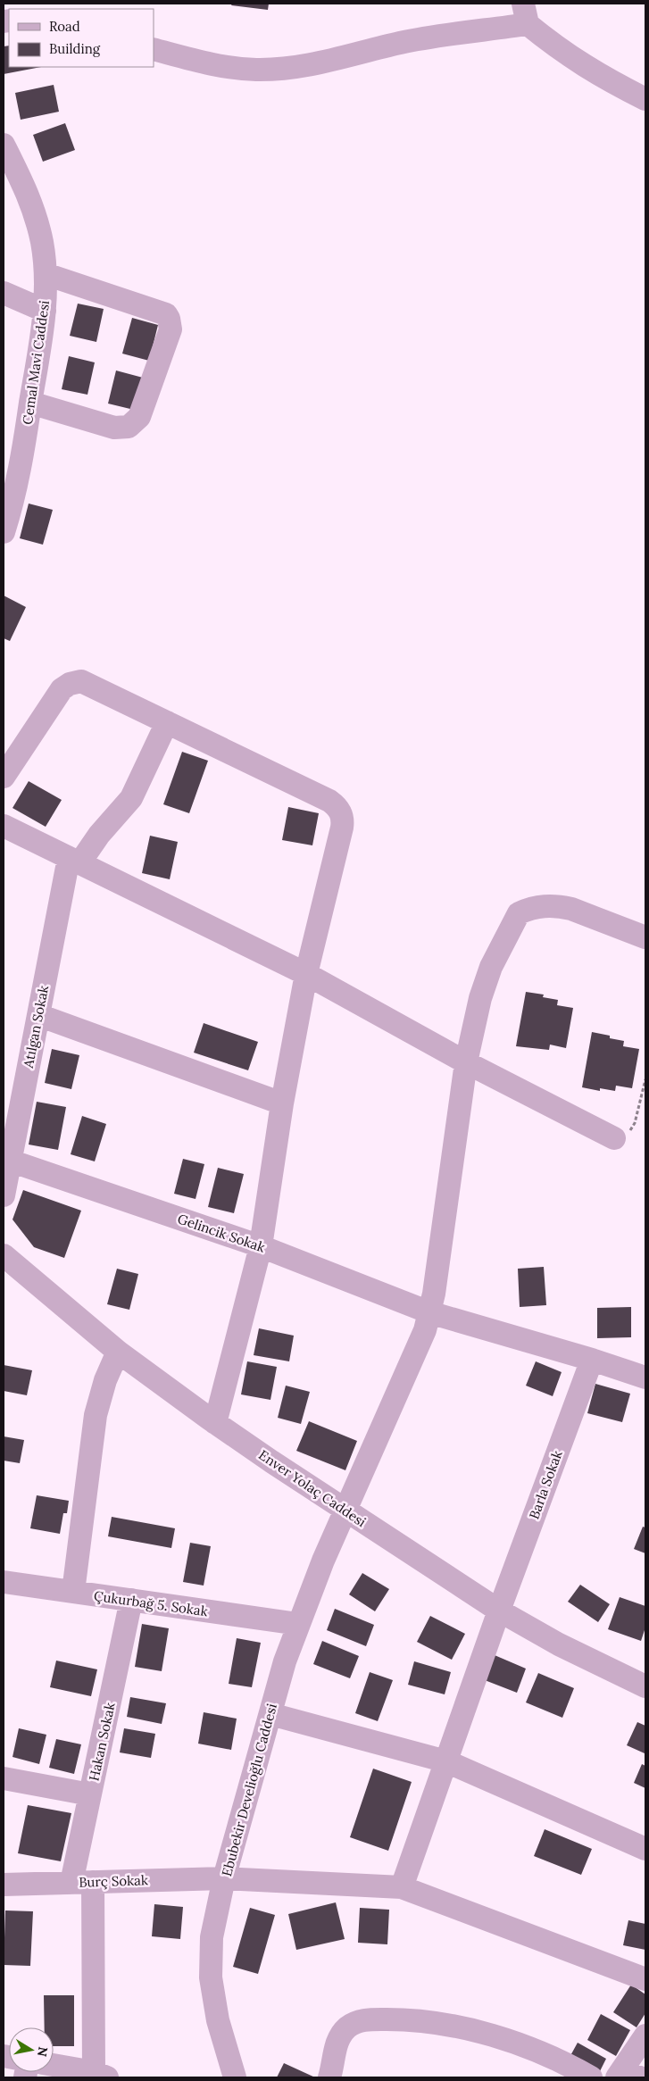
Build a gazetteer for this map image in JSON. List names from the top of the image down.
{
  "streets": {
    "street": [
      "Cemal Mavi Caddesi",
      "Atılgan Sokak",
      "Gelincik Sokak",
      "Barla Sokak",
      "Enver Yolaç Caddesi",
      "Çukurbağ 5. Sokak",
      "Hakan Sokak",
      "Ebubekir Develioğlu Caddesi",
      "Burç Sokak"
    ]
  },
  "crossings": [
    ["Atılgan Sokak", "Gelincik Sokak"],
    ["Gelincik Sokak", "Barla Sokak"],
    ["Gelincik Sokak", "Ebubekir Develioğlu Caddesi"],
    ["Barla Sokak", "Enver Yolaç Caddesi"],
    ["Barla Sokak", "Burç Sokak"],
    ["Enver Yolaç Caddesi", "Ebubekir Develioğlu Caddesi"],
    ["Çukurbağ 5. Sokak", "Hakan Sokak"],
    ["Çukurbağ 5. Sokak", "Ebubekir Develioğlu Caddesi"],
    ["Hakan Sokak", "Burç Sokak"],
    ["Ebubekir Develioğlu Caddesi", "Burç Sokak"]
  ],
  "legend": ["Road", "Building"],
  "north": "right"
}
